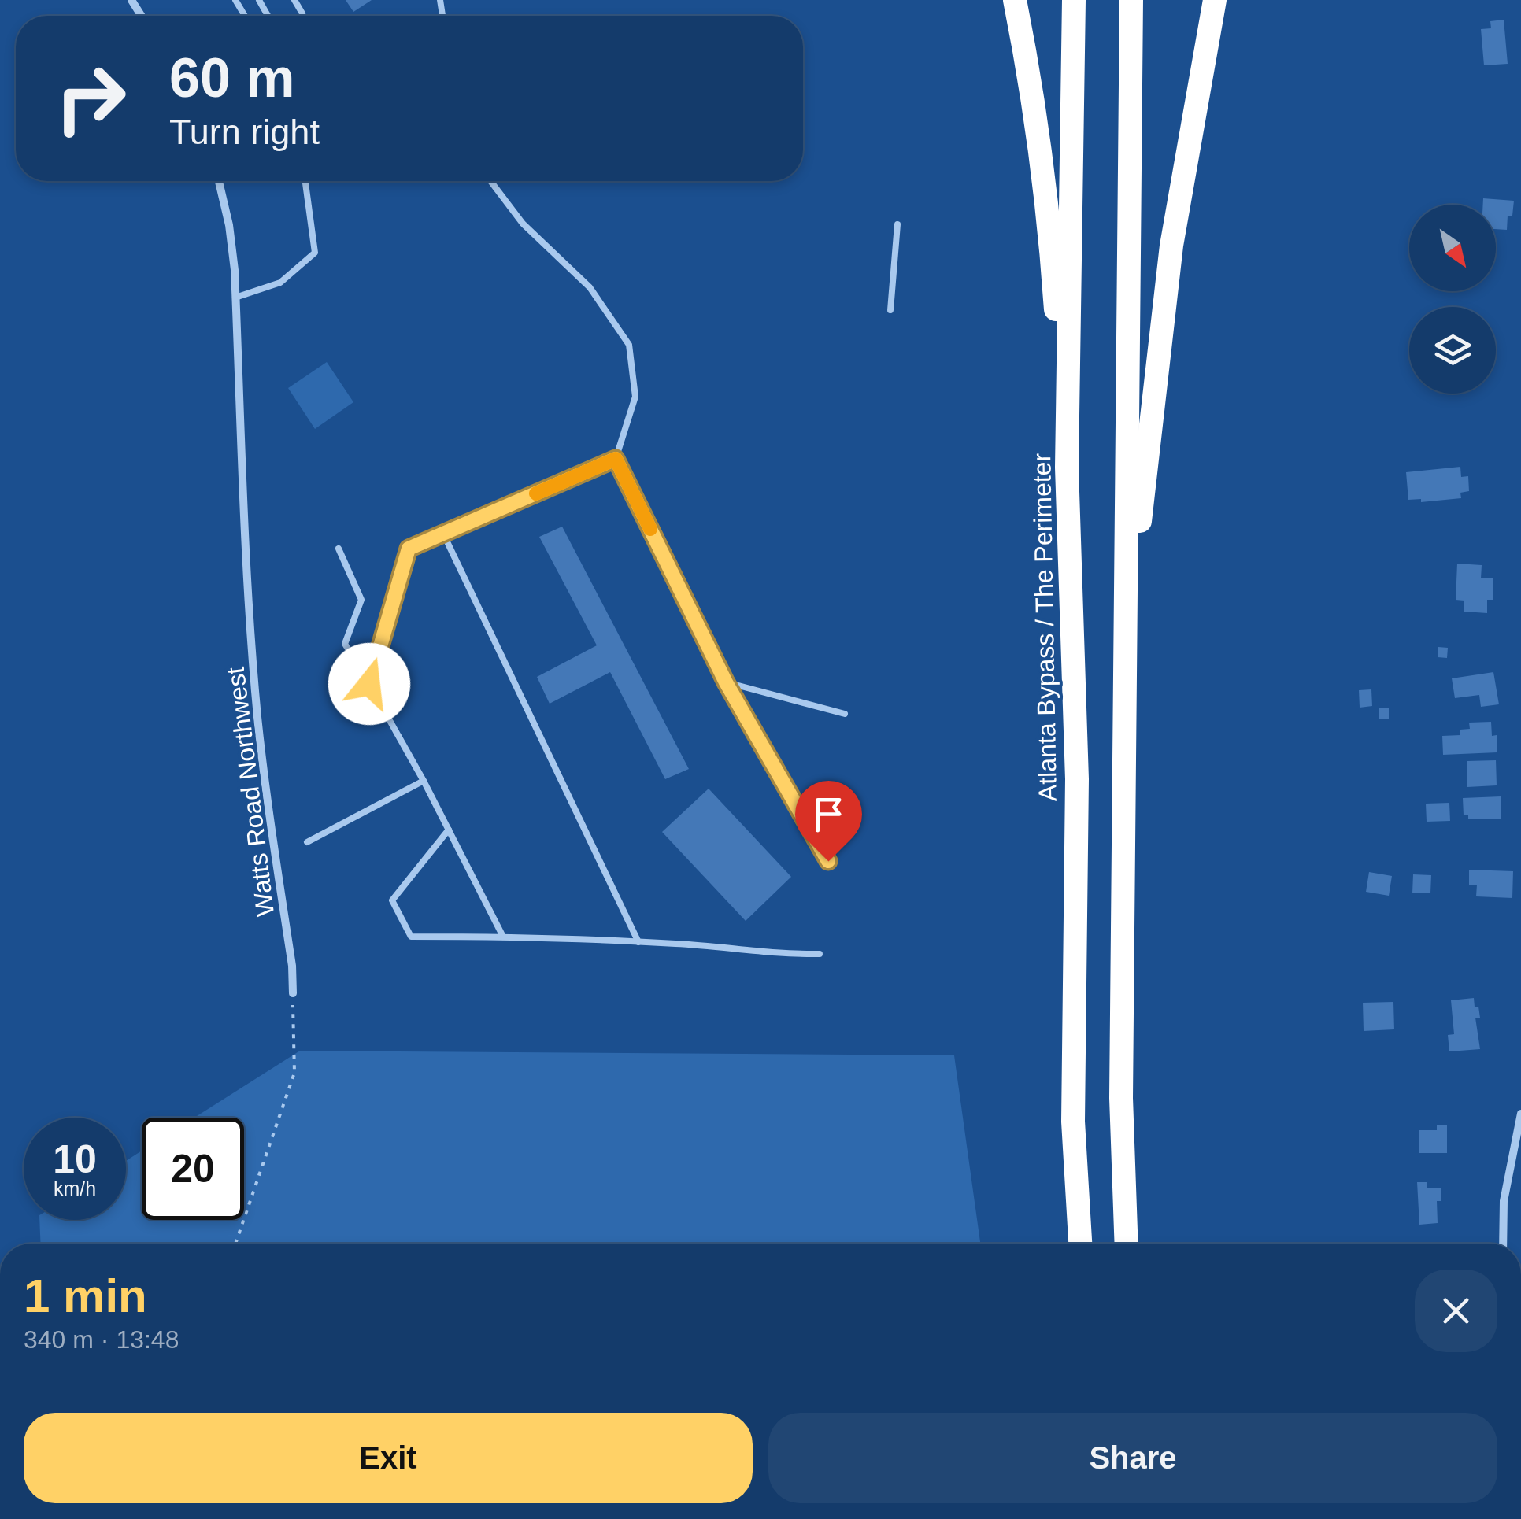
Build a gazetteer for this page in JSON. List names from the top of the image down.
{
  "streets": {
    "highway": ["Atlanta Bypass / The Perimeter"],
    "street": ["Watts Road Northwest"]
  },
  "north": "bottom right",
  "page": {
    "turn": ["60 m", "Turn right"],
    "speed": "10 km/h",
    "limit": "20",
    "heading": ["1 min", "340 m · 13:48"],
    "buttons": ["Exit", "Share"]
  }
}
